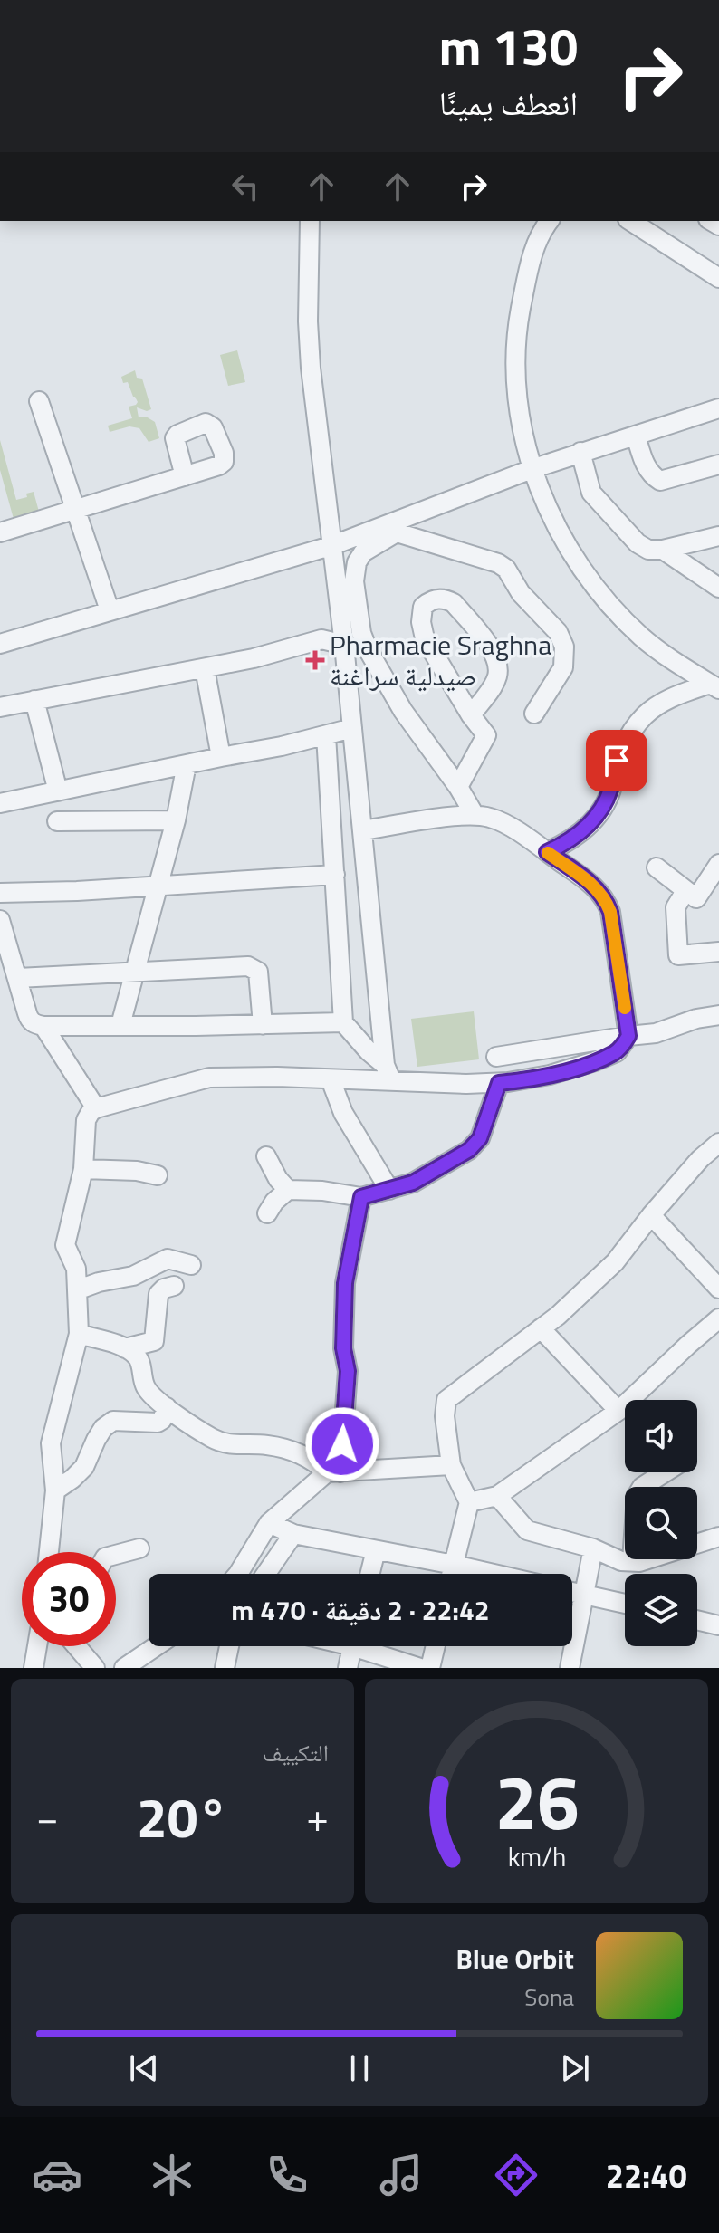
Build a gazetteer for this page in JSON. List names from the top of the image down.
{
  "places": {
    "health": ["Pharmacie Sraghna صيدلية سراغنة"]
  },
  "page": {
    "turn": ["130 m", "انعطف يمينًا"],
    "limit": "30",
    "trip": "22:42 · 2 دقيقة · 470 m",
    "tile": "التكييف",
    "heat": ["−", "20°", "+"],
    "song": ["Blue Orbit", "Sona"],
    "tabs": "22:40",
    "gauge": ["26", "km/h"]
  }
}
